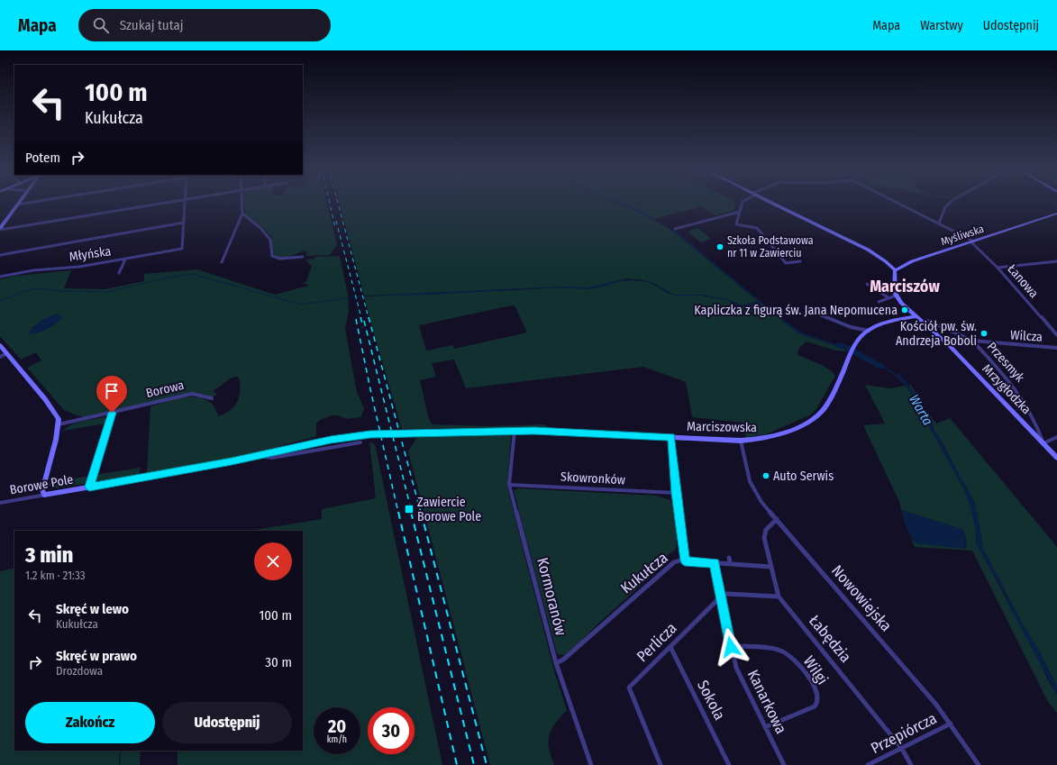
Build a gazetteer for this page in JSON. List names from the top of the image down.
{
  "streets": {
    "street": [
      "Myśliwska",
      "Młyńska",
      "Łanowa",
      "Wilcza",
      "Przesmyk",
      "Borowa",
      "Mrzygłodzka",
      "Marciszowska",
      "Skowronków",
      "Borowe Pole",
      "Kukułcza",
      "Kormoranów",
      "Nowowiejska",
      "Łabędzia",
      "Perlicza",
      "Wilgi",
      "Sokola",
      "Kanarkowa",
      "Przepiórcza"
    ]
  },
  "crossings": [
    ["Myśliwska", "Łanowa"],
    ["Wilcza", "Przesmyk"],
    ["Przesmyk", "Mrzygłodzka"],
    ["Mrzygłodzka", "Marciszowska"],
    ["Marciszowska", "Borowe Pole"],
    ["Marciszowska", "Kormoranów"],
    ["Marciszowska", "Nowowiejska"],
    ["Skowronków", "Kormoranów"],
    ["Kukułcza", "Kormoranów"],
    ["Kukułcza", "Łabędzia"],
    ["Kukułcza", "Kanarkowa"],
    ["Nowowiejska", "Łabędzia"],
    ["Nowowiejska", "Przepiórcza"],
    ["Łabędzia", "Przepiórcza"],
    ["Perlicza", "Sokola"],
    ["Perlicza", "Kanarkowa"],
    ["Wilgi", "Kanarkowa"]
  ],
  "districts": ["Marciszów"],
  "water": ["Warta"],
  "places": {
    "other": [
      "Szkoła Podstawowa nr 11 w Zawierciu",
      "Kapliczka z figurą św. Jana Nepomucena",
      "Kościół pw. św. Andrzeja Boboli",
      "Auto Serwis"
    ],
    "transit": ["Zawiercie Borowe Pole"]
  },
  "page": {
    "header": "Mapa",
    "search": "Szukaj tutaj",
    "nav": ["Mapa", "Warstwy", "Udostępnij"],
    "turn": ["100 m", "Kukułcza"],
    "then": "Potem",
    "heading": ["3 min", "1.2 km · 21:33"],
    "list": [
      {
        "name": "Skręć w lewo",
        "note": "Kukułcza",
        "value": "100 m"
      },
      {
        "name": "Skręć w prawo",
        "note": "Drozdowa",
        "value": "30 m"
      }
    ],
    "buttons": ["Zakończ", "Udostępnij"],
    "speed": "20 km/h",
    "limit": "30"
  }
}
